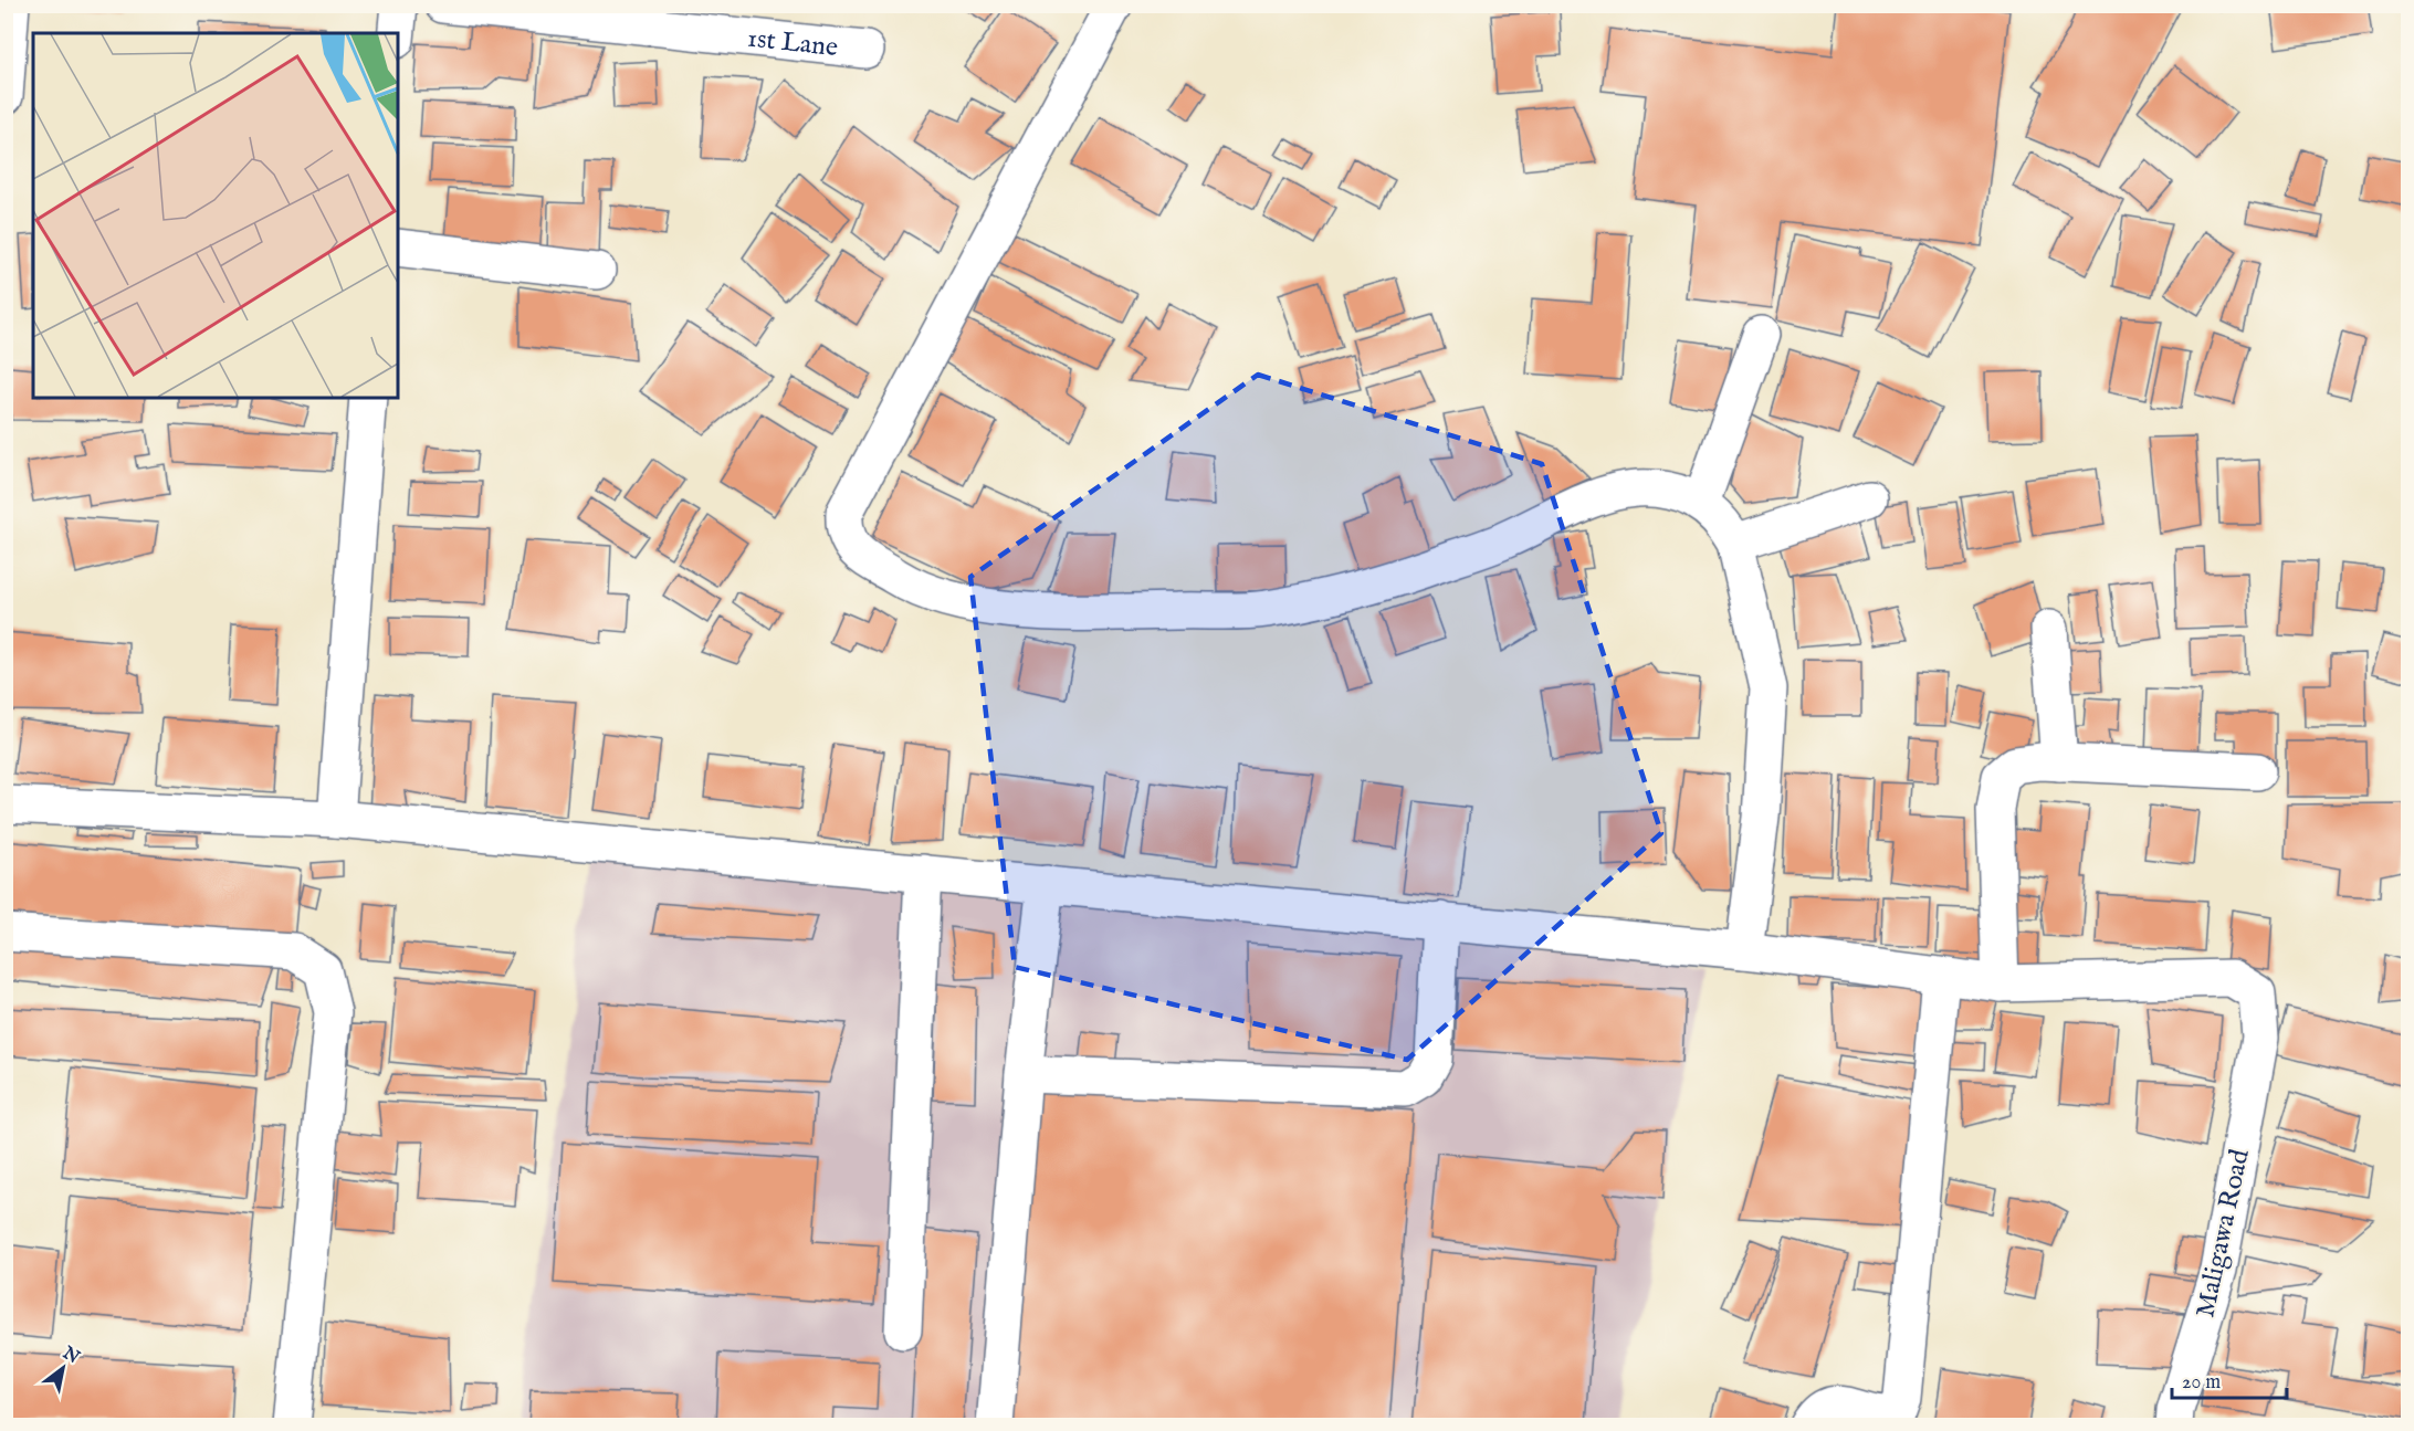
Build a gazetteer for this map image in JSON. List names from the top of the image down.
{
  "streets": {
    "street": ["1st Lane", "Maligawa Road"]
  },
  "scale_bar": "20 m",
  "north": "top right"
}
